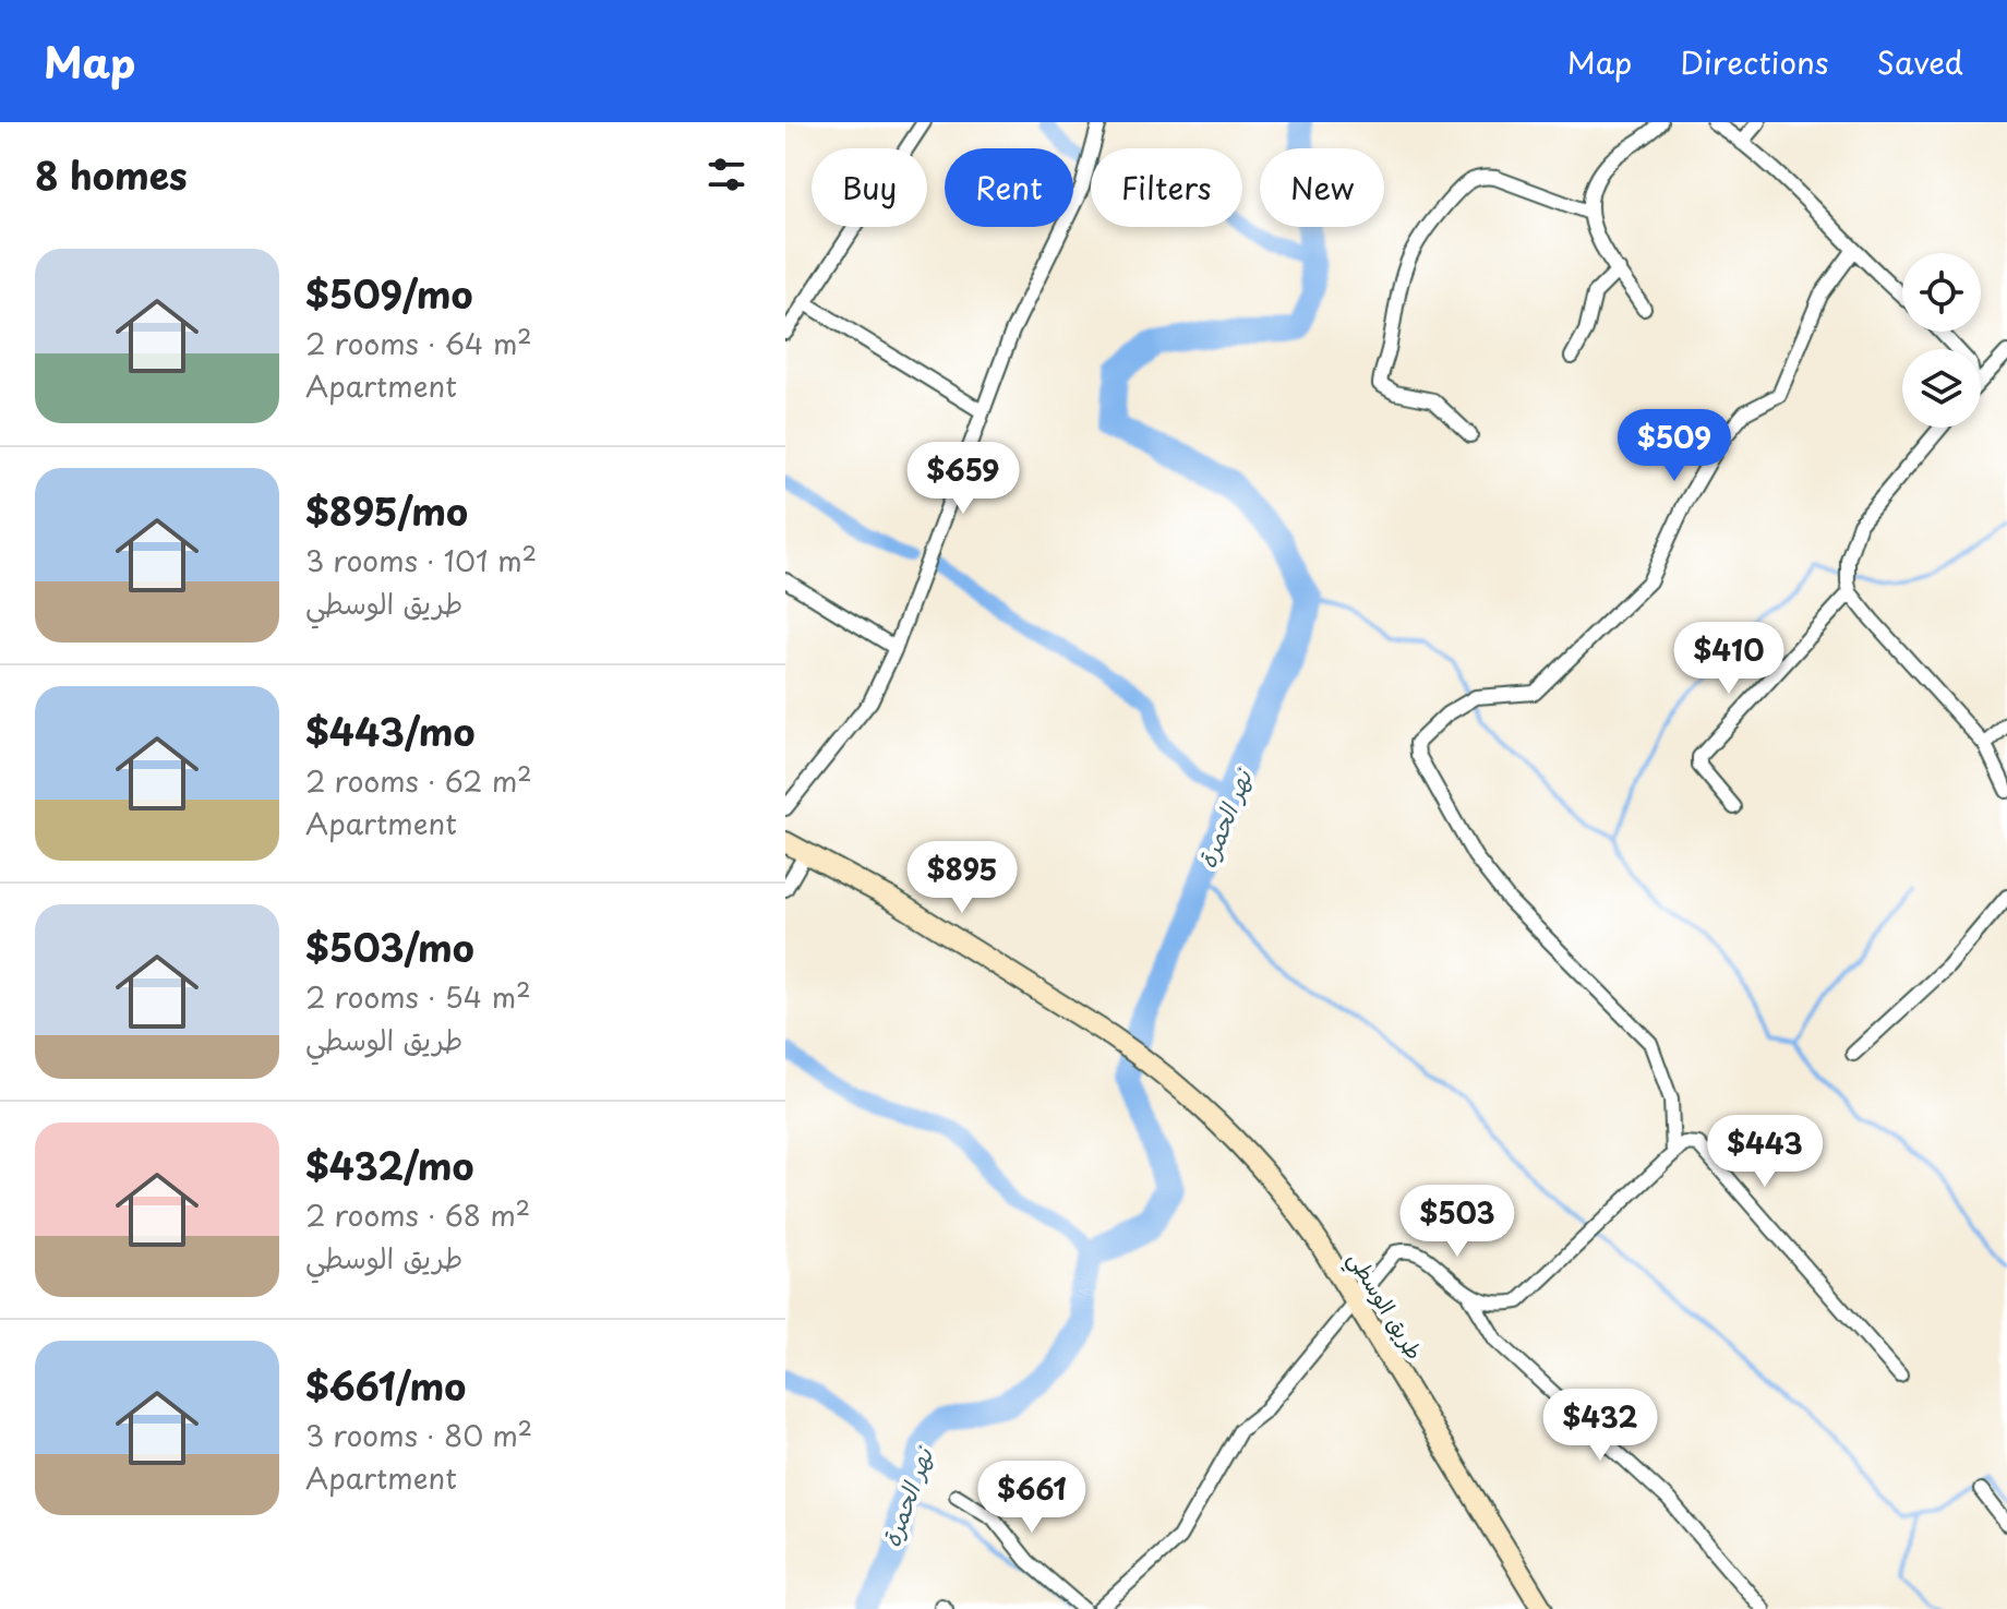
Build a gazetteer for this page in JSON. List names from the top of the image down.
{
  "streets": {
    "main road": ["طريق الوسطي"]
  },
  "water": ["نهر الحمرة"],
  "page": {
    "header": "Map",
    "nav": ["Map", "Directions", "Saved"],
    "heading": "8 homes",
    "chip": [
      "Buy",
      "Rent",
      "Filters",
      "New"
    ],
    "list": [
      {
        "name": "$509/mo",
        "note": "2 rooms · 64 m² · Apartment"
      },
      {
        "name": "$895/mo",
        "note": "3 rooms · 101 m² · طريق الوسطي"
      },
      {
        "name": "$443/mo",
        "note": "2 rooms · 62 m² · Apartment"
      },
      {
        "name": "$503/mo",
        "note": "2 rooms · 54 m² · طريق الوسطي"
      },
      {
        "name": "$432/mo",
        "note": "2 rooms · 68 m² · طريق الوسطي"
      },
      {
        "name": "$661/mo",
        "note": "3 rooms · 80 m² · Apartment"
      }
    ],
    "price": [
      "$509",
      "$659",
      "$410",
      "$895",
      "$443",
      "$503",
      "$432",
      "$661"
    ]
  }
}
